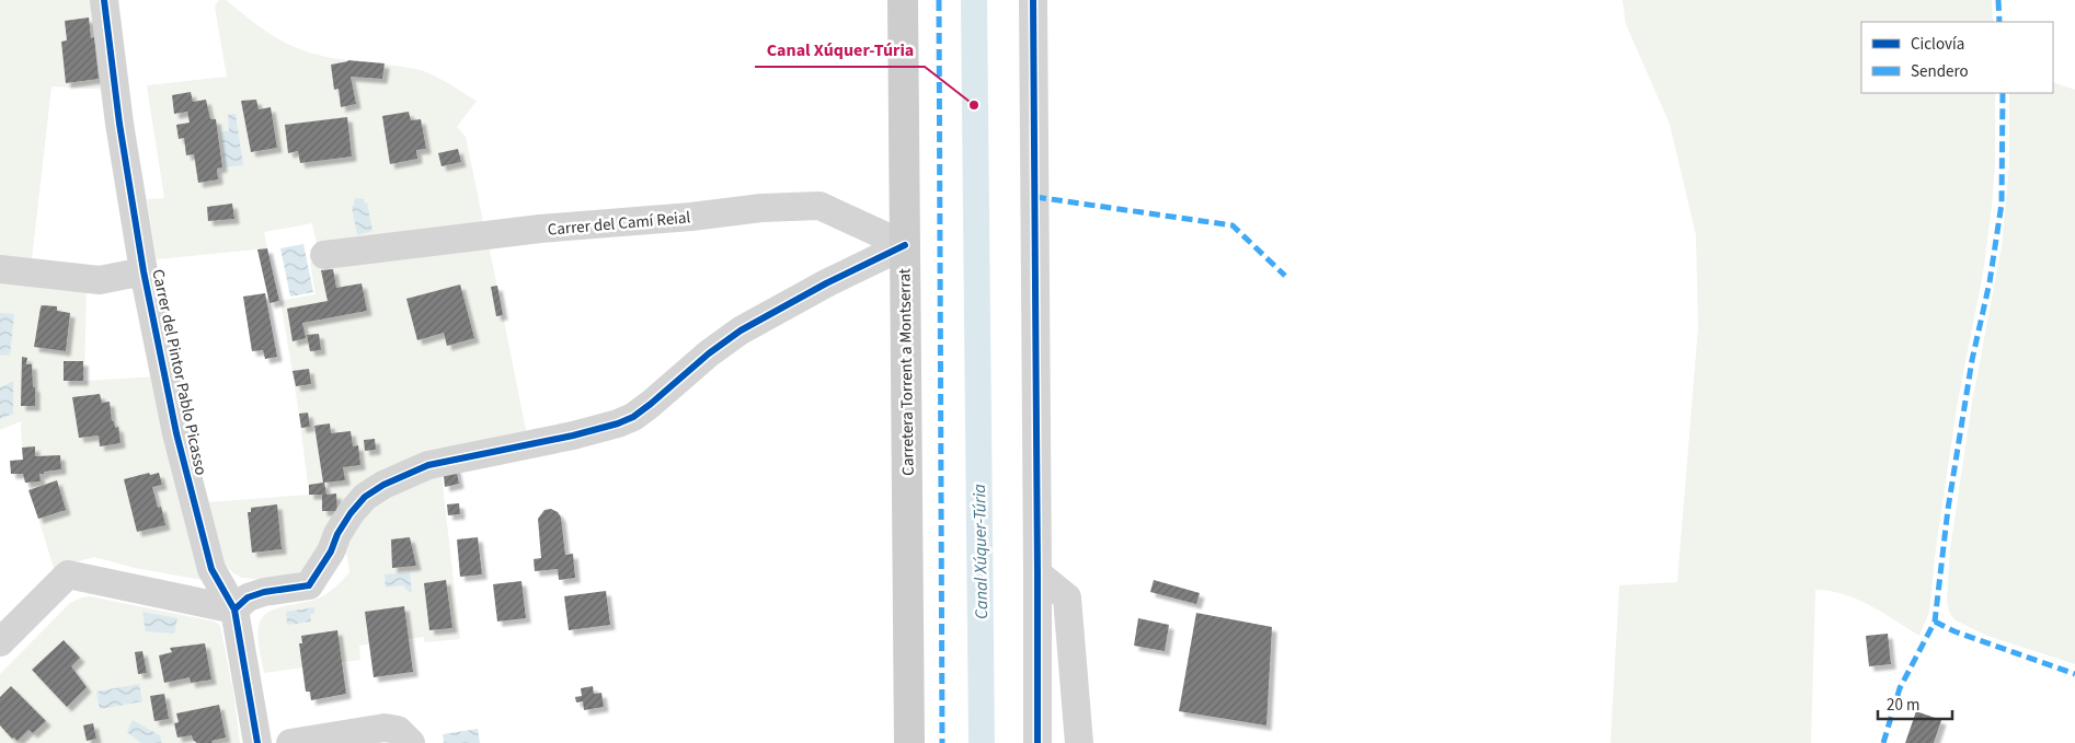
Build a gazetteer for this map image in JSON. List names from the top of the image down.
{
  "streets": {
    "main road": ["Carretera Torrent a Montserrat"],
    "street": ["Carrer del Camí Reial", "Carrer del Pintor Pablo Picasso"]
  },
  "crossings": [
    ["Carrer del Camí Reial", "Carretera Torrent a Montserrat"]
  ],
  "water": ["Canal Xúquer-Túria"],
  "places": ["Canal Xúquer-Túria"],
  "legend": ["Ciclovía", "Sendero"],
  "scale_bar": "20 m"
}
